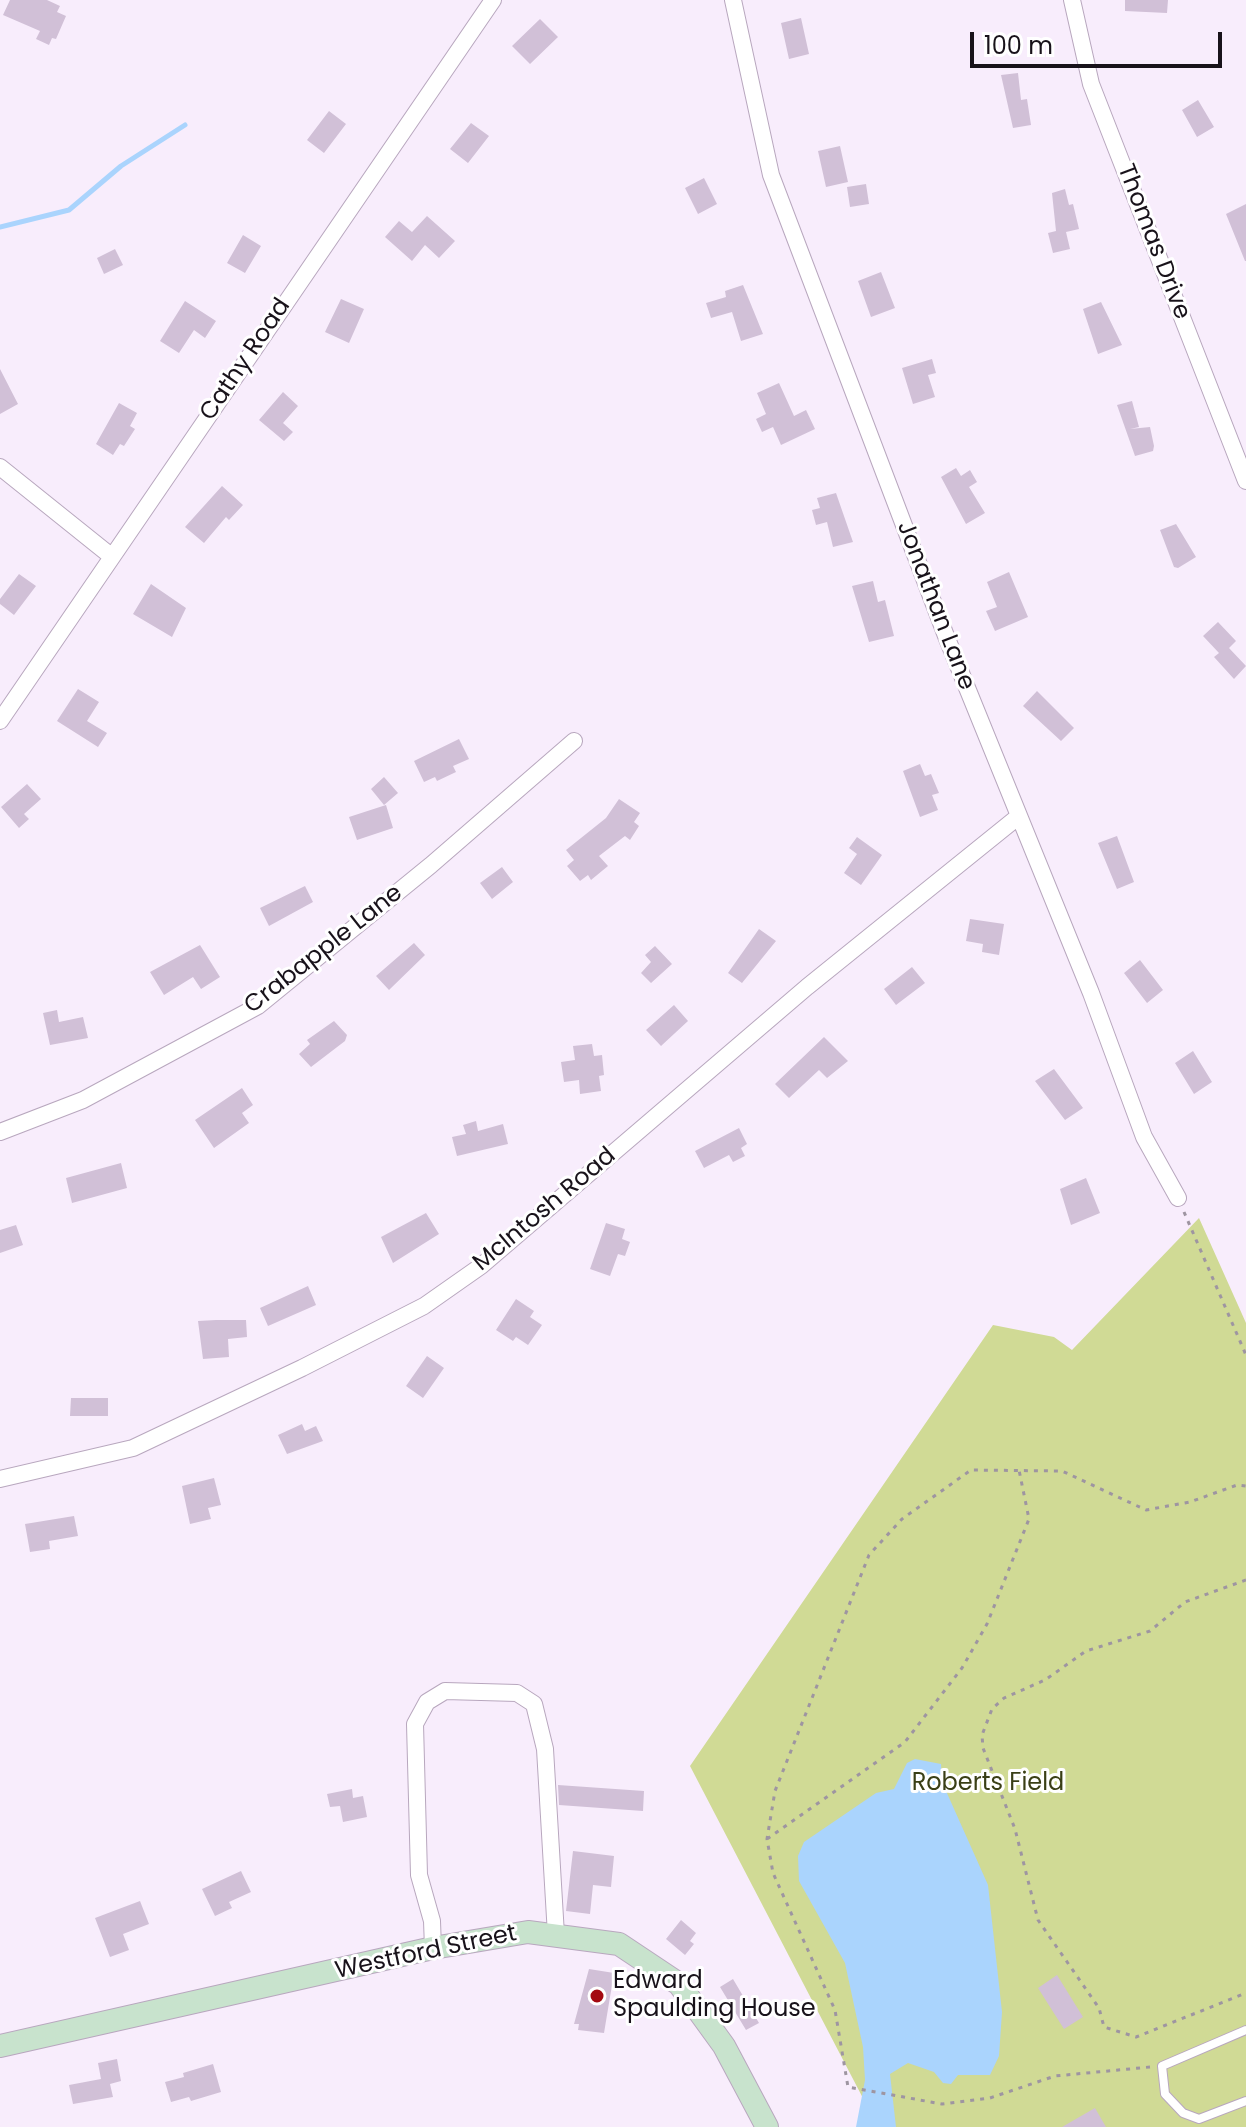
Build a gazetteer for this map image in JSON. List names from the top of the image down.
{
  "streets": {
    "main road": ["Westford Street"],
    "street": [
      "Thomas Drive",
      "Cathy Road",
      "Jonathan Lane",
      "Crabapple Lane",
      "McIntosh Road"
    ]
  },
  "crossings": [
    ["Jonathan Lane", "McIntosh Road"]
  ],
  "parks": ["Roberts Field"],
  "places": ["Edward Spaulding House"],
  "scale_bar": "100 m"
}
